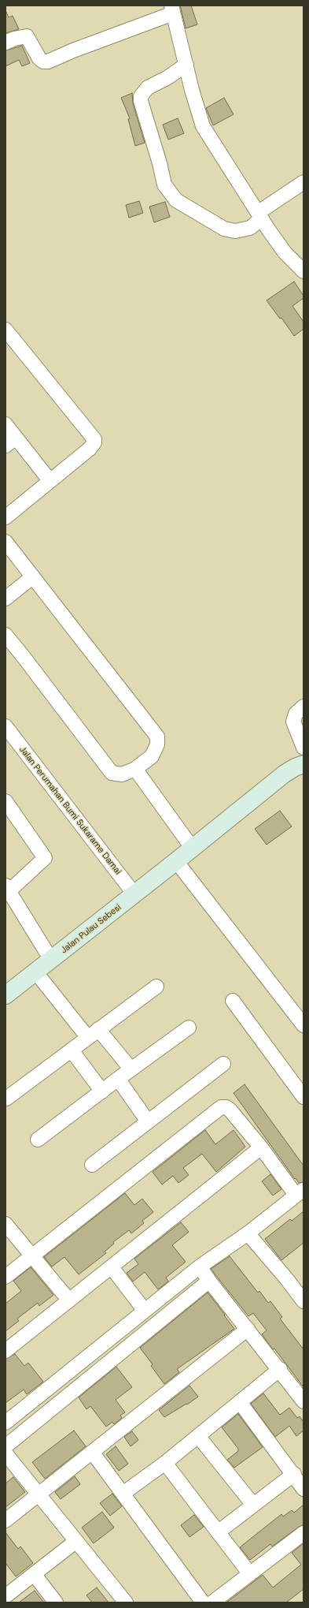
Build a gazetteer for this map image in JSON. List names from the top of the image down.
{
  "streets": {
    "street": ["Jalan Perumahan Bumi Sukarame Damai", "Jalan Pulau Sebesi"]
  },
  "crossings": [
    ["Jalan Perumahan Bumi Sukarame Damai", "Jalan Pulau Sebesi"]
  ]
}
